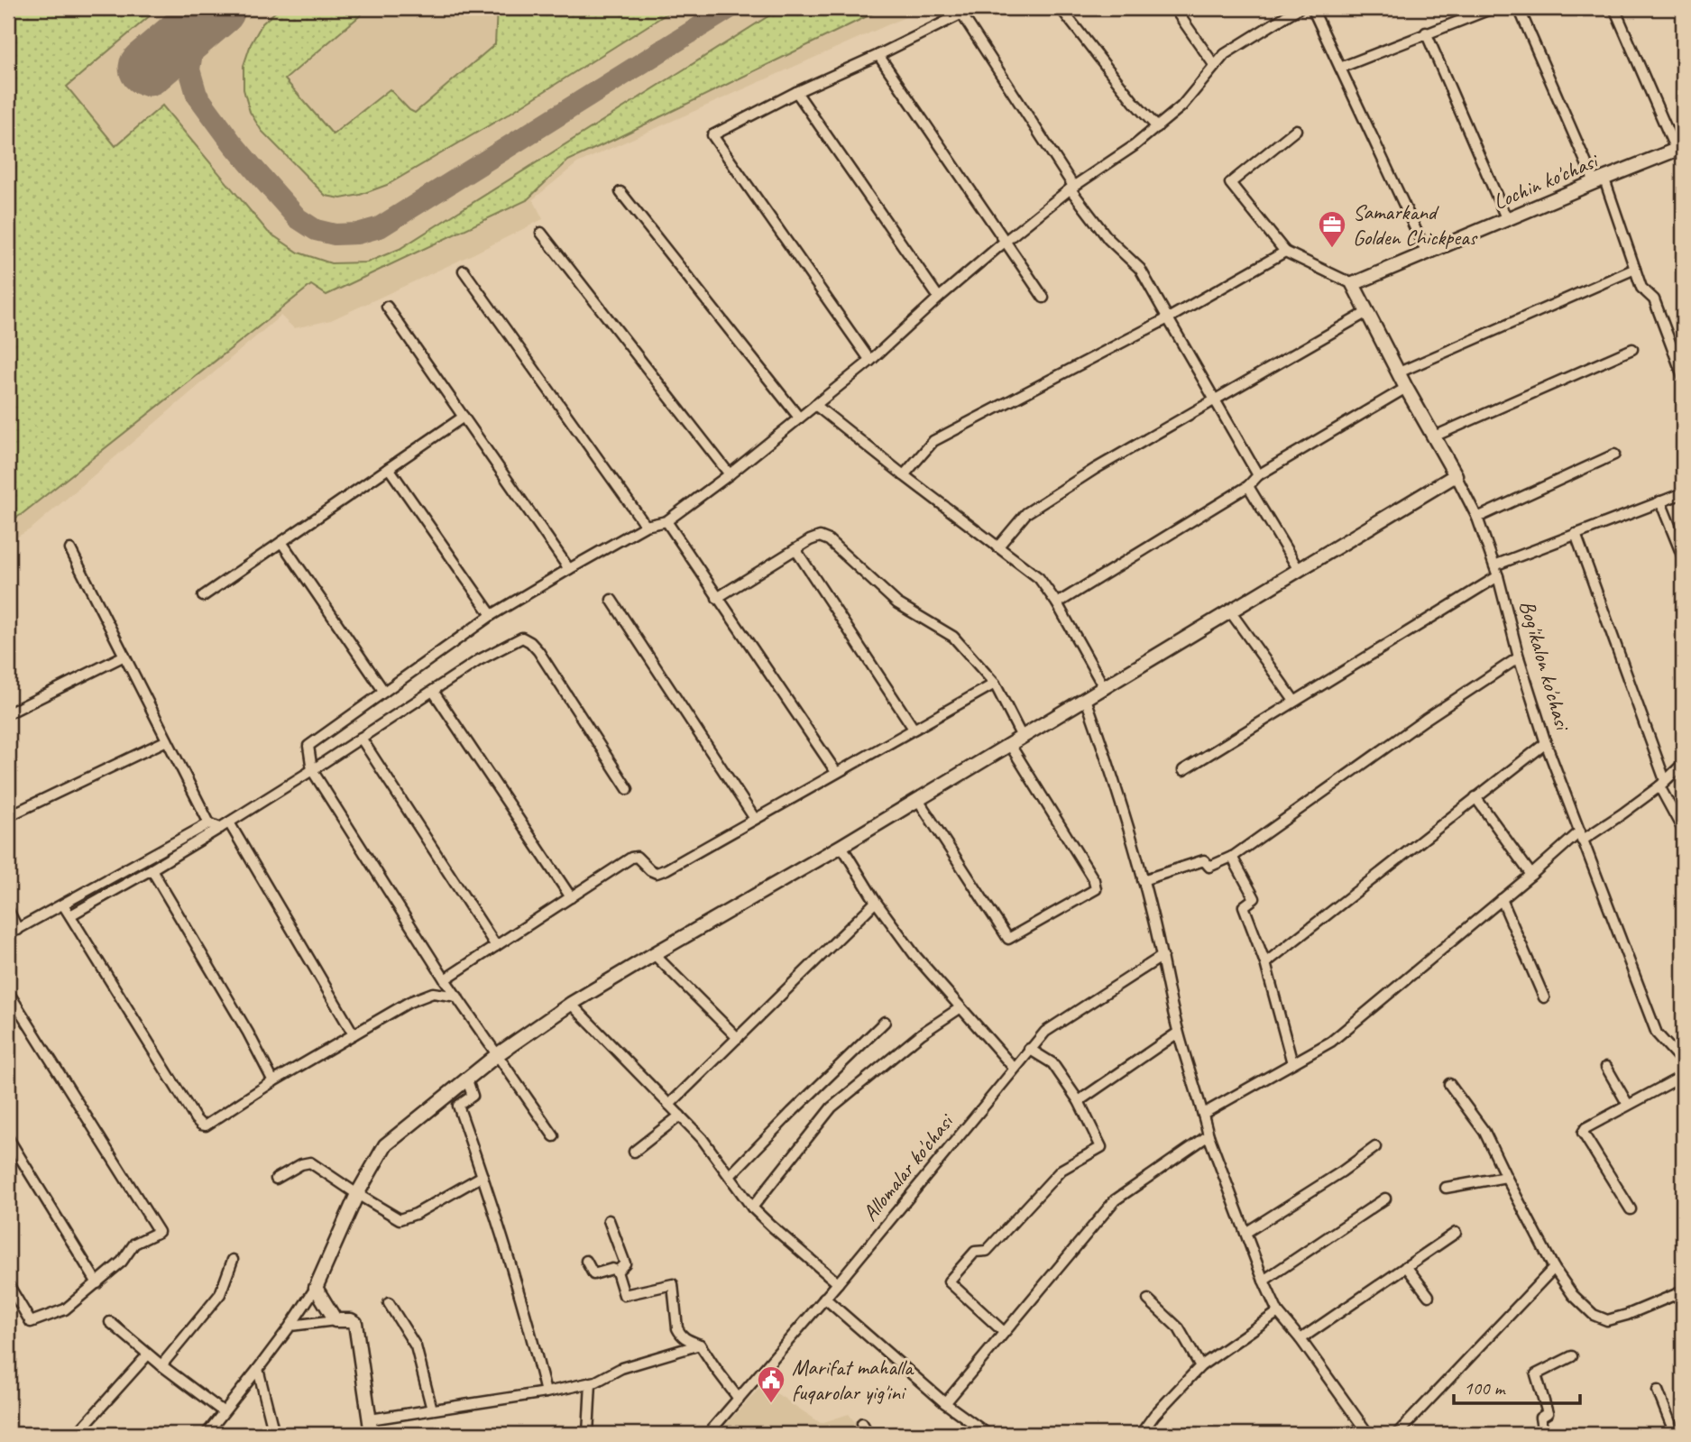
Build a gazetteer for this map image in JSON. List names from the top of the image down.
{
  "streets": {
    "street": ["Lochin ko'chasi", "Bog'ikalon ko'chasi", "Allomalar ko'chasi"]
  },
  "crossings": [
    ["Lochin ko'chasi", "Bog'ikalon ko'chasi"]
  ],
  "places": {
    "office": ["Samarkand Golden Chickpeas"],
    "public building": ["Marifat mahalla fuqarolar yig'ini"]
  },
  "scale_bar": "100 m"
}
